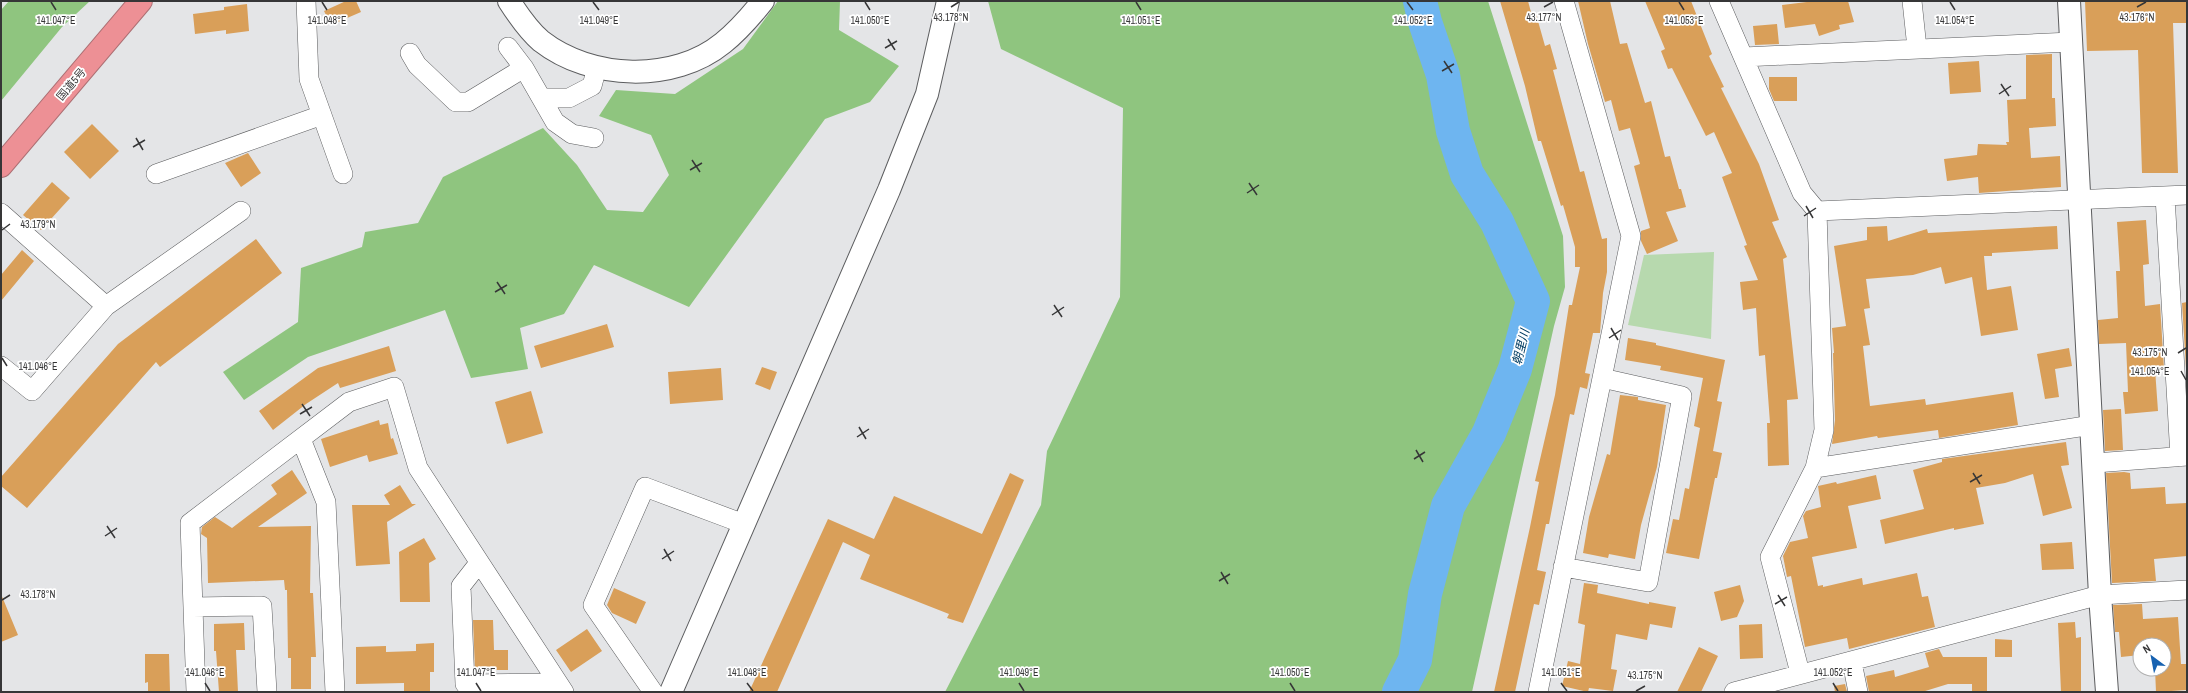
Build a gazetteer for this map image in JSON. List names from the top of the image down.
{
  "streets": {
    "highway": ["国道5号"]
  },
  "water": ["朝里川"],
  "north": "top left",
  "coordinates": [
    "43.176°N",
    "43.178°N",
    "43.177°N",
    "141.051°E",
    "141.053°E",
    "141.047°E",
    "141.048°E",
    "141.049°E",
    "141.050°E",
    "141.052°E",
    "141.054°E",
    "43.179°N",
    "43.175°N",
    "141.046°E"
  ]
}
